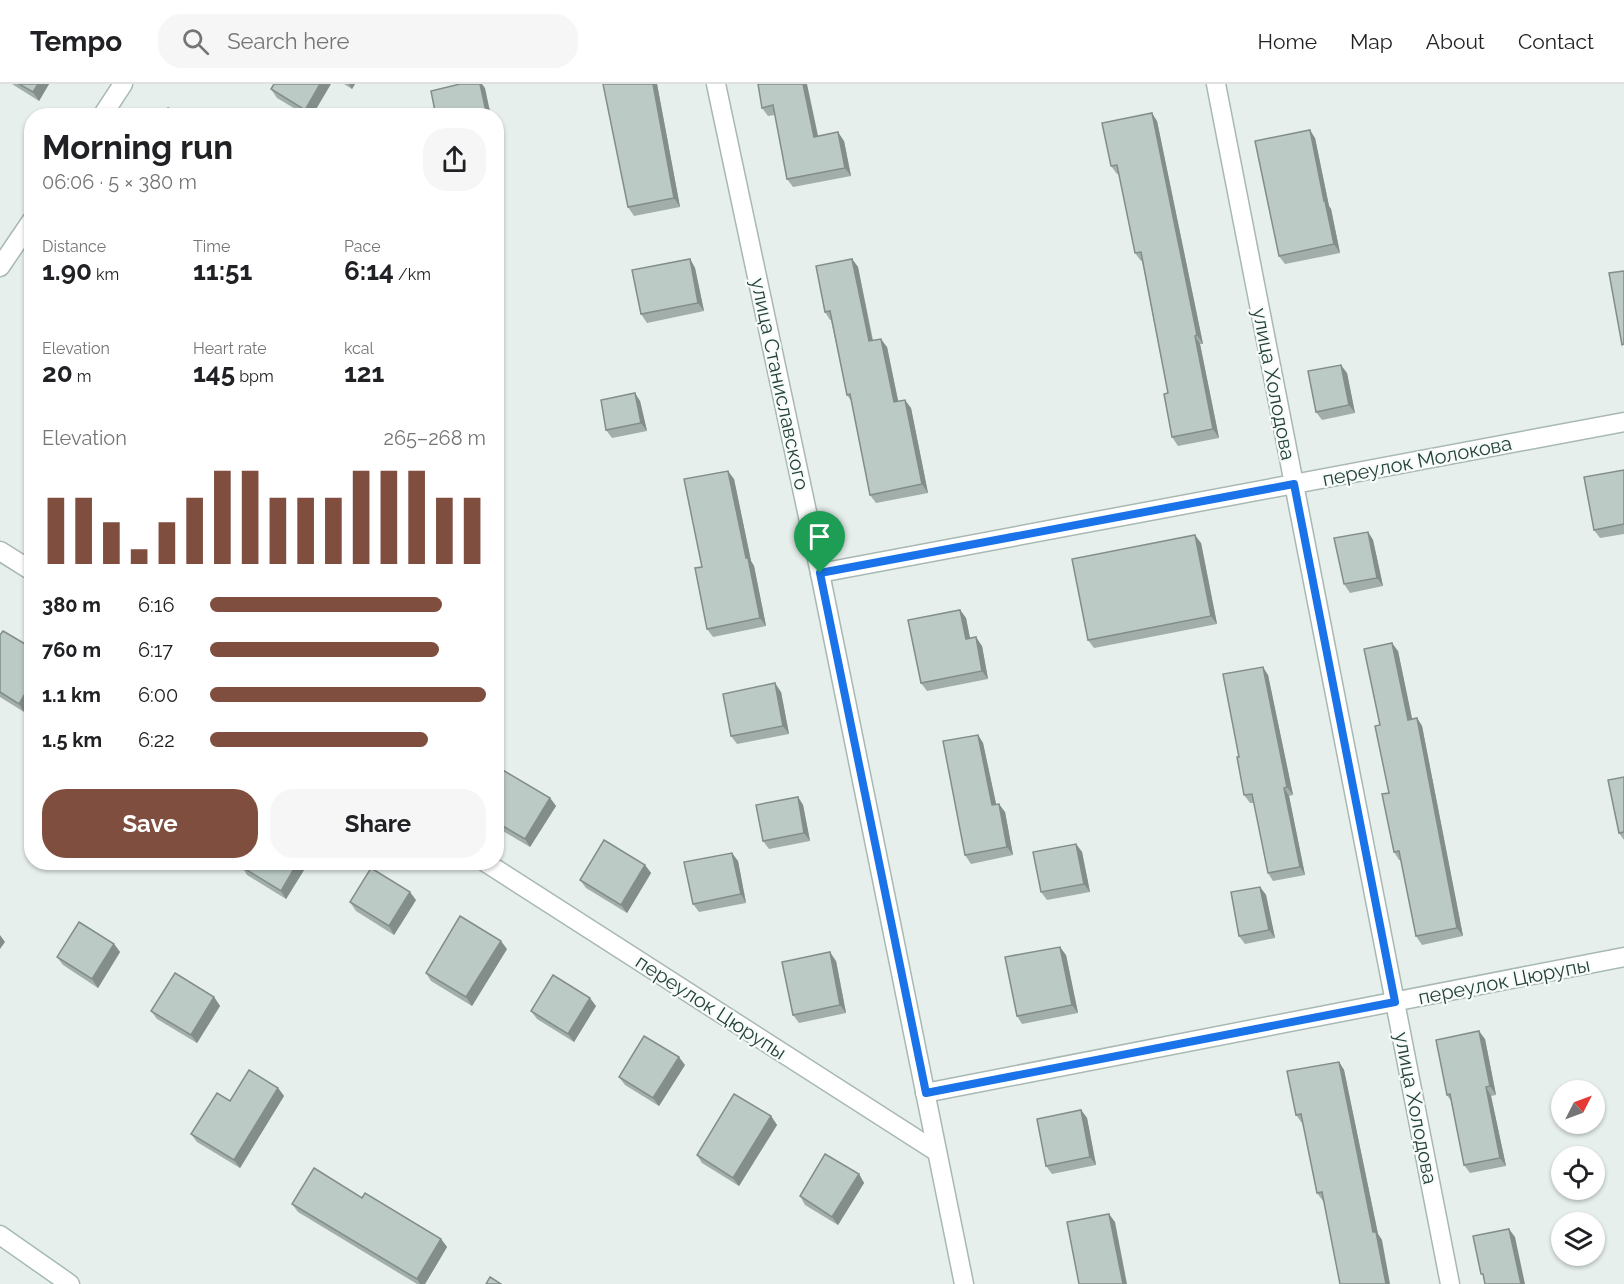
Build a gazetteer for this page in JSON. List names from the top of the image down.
{
  "streets": {
    "street": [
      "улица Станиславского",
      "улица Холодова",
      "переулок Молокова",
      "переулок Цюрупы"
    ]
  },
  "crossings": [
    ["улица Станиславского", "переулок Молокова"],
    ["улица Станиславского", "переулок Цюрупы"],
    ["улица Холодова", "переулок Молокова"],
    ["улица Холодова", "переулок Цюрупы"]
  ],
  "north": "top right",
  "page": {
    "header": "Tempo",
    "search": "Search here",
    "nav": [
      "Home",
      "Map",
      "About",
      "Contact"
    ],
    "heading": ["Morning run", "06:06 · 5 × 380 m"],
    "stats": [
      ["Distance", "1.90 km"],
      ["Time", "11:51"],
      ["Pace", "6:14 /km"],
      ["Elevation", "20 m"],
      ["Heart rate", "145 bpm"],
      ["kcal", "121"]
    ],
    "chart": ["Elevation", "265–268 m"],
    "list": [
      {
        "name": "380 m",
        "note": "6:16"
      },
      {
        "name": "760 m",
        "note": "6:17"
      },
      {
        "name": "1.1 km",
        "note": "6:00"
      },
      {
        "name": "1.5 km",
        "note": "6:22"
      }
    ],
    "buttons": ["Save", "Share"]
  }
}
